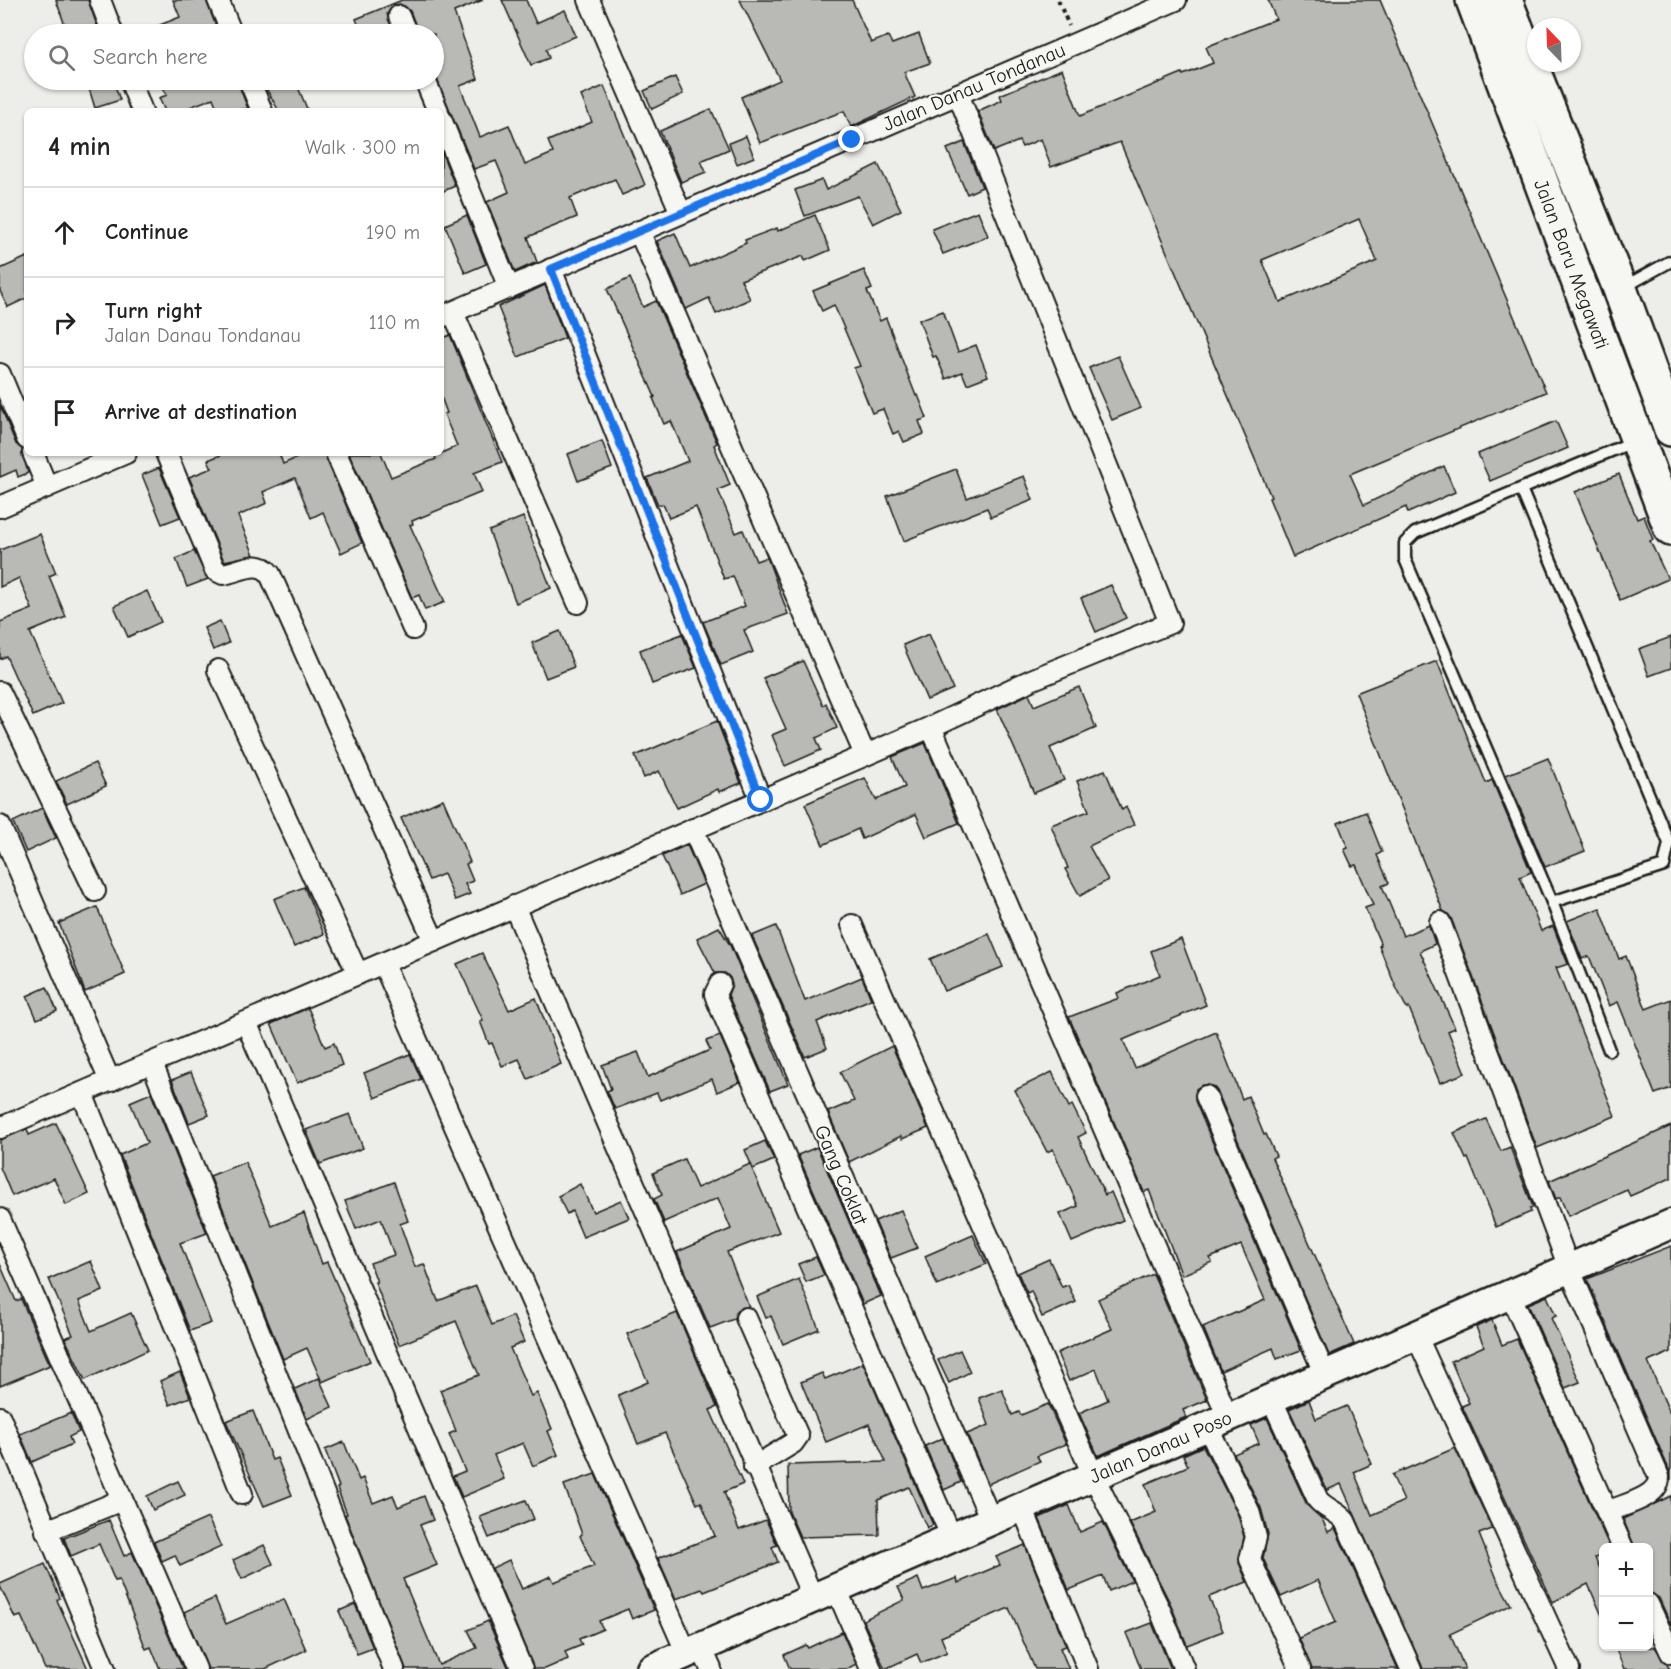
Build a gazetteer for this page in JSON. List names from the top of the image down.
{
  "streets": {
    "highway": ["Jalan Baru Megawati"],
    "street": ["Jalan Danau Tondanau", "Gang Coklat", "Jalan Danau Poso"]
  },
  "crossings": [
    ["Gang Coklat", "Jalan Danau Poso"]
  ],
  "north": "top left",
  "page": {
    "search": "Search here",
    "heading": ["4 min", "Walk · 300 m"],
    "list": [
      ["Continue", "190 m"],
      ["Turn right", "Jalan Danau Tondanau", "110 m"],
      "Arrive at destination"
    ],
    "map_buttons": ["+", "−"]
  }
}
